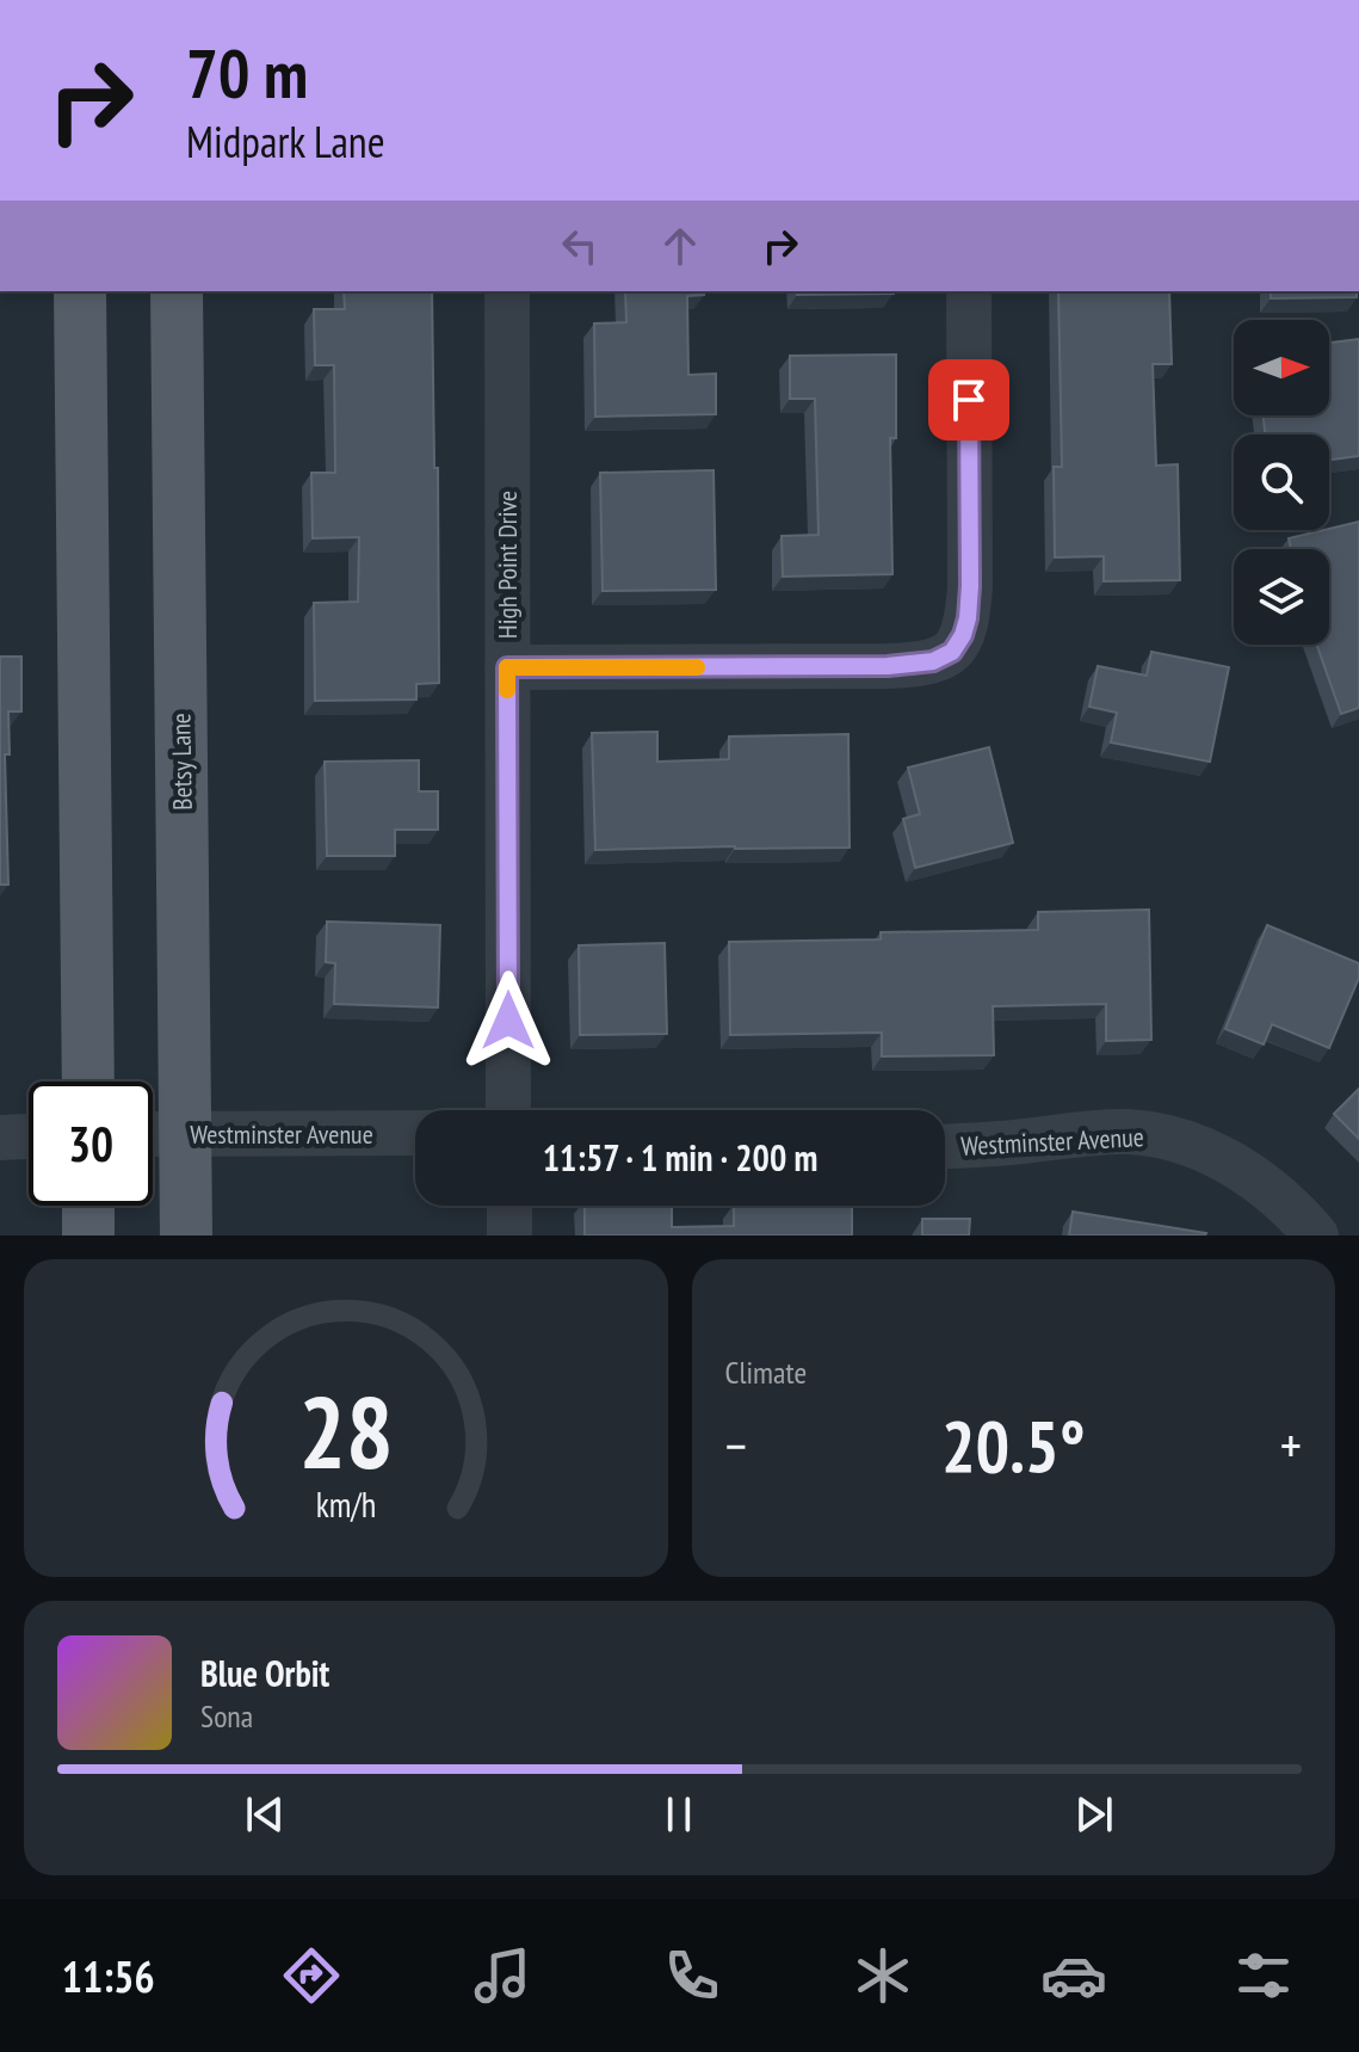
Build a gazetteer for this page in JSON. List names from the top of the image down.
{
  "streets": {
    "main road": ["Betsy Lane"],
    "street": ["High Point Drive", "Westminster Avenue"]
  },
  "crossings": [
    ["Betsy Lane", "Westminster Avenue"]
  ],
  "north": "right",
  "page": {
    "turn": ["70 m", "Midpark Lane"],
    "limit": "30",
    "trip": "11:57 · 1 min · 200 m",
    "tile": "Climate",
    "heat": ["−", "20.5°", "+"],
    "song": ["Blue Orbit", "Sona"],
    "tabs": "11:56",
    "gauge": ["28", "km/h"]
  }
}
